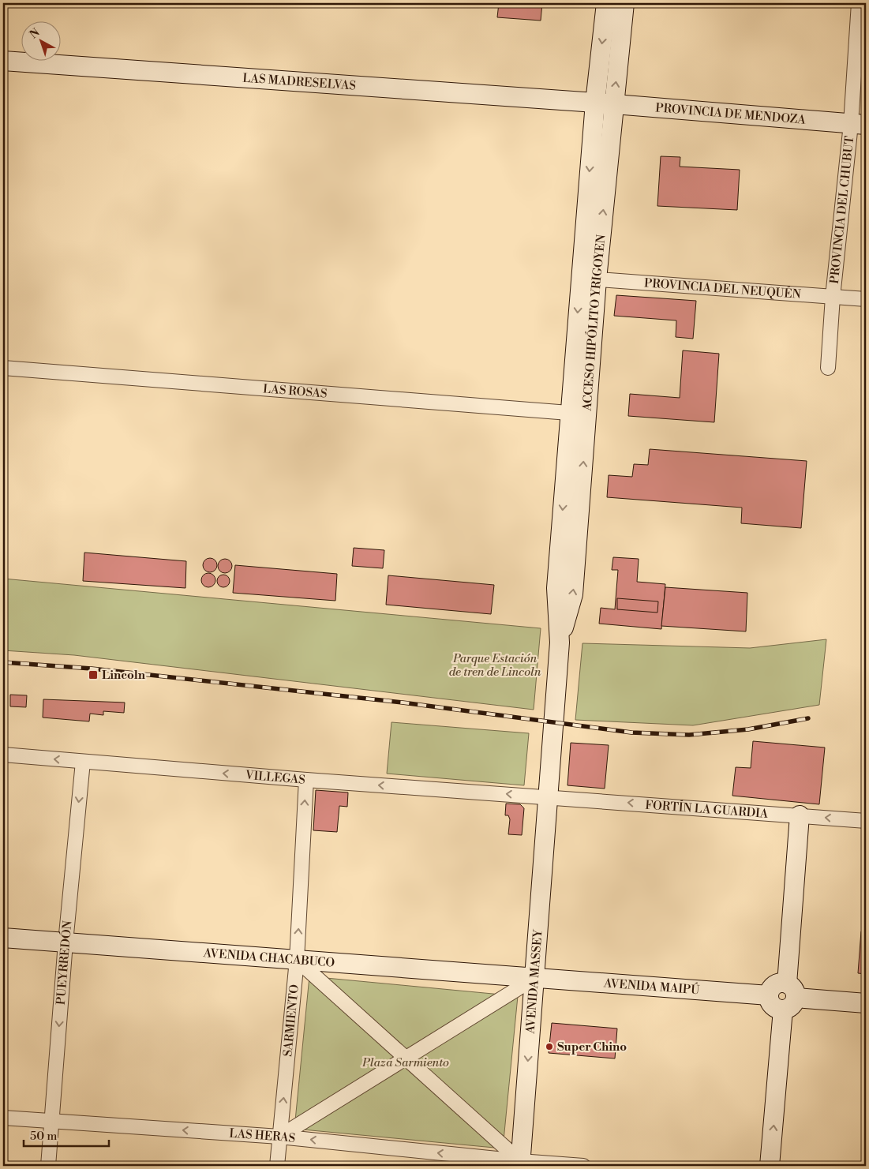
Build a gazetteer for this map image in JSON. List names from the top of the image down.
{
  "streets": {
    "main road": [
      "LAS MADRESELVAS",
      "PROVINCIA DE MENDOZA",
      "ACCESO HIPÓLITO YRIGOYEN",
      "AVENIDA CHACABUCO",
      "AVENIDA MASSEY",
      "AVENIDA MAIPÚ"
    ],
    "street": [
      "PROVINCIA DEL CHUBUT",
      "PROVINCIA DEL NEUQUÉN",
      "LAS ROSAS",
      "VILLEGAS",
      "FORTÍN LA GUARDIA",
      "PUEYRREDÓN",
      "SARMIENTO",
      "LAS HERAS"
    ]
  },
  "crossings": [
    ["LAS MADRESELVAS", "PROVINCIA DE MENDOZA"],
    ["LAS MADRESELVAS", "ACCESO HIPÓLITO YRIGOYEN"],
    ["PROVINCIA DE MENDOZA", "PROVINCIA DEL CHUBUT"],
    ["PROVINCIA DE MENDOZA", "ACCESO HIPÓLITO YRIGOYEN"],
    ["PROVINCIA DEL CHUBUT", "PROVINCIA DEL NEUQUÉN"],
    ["PROVINCIA DEL NEUQUÉN", "ACCESO HIPÓLITO YRIGOYEN"],
    ["ACCESO HIPÓLITO YRIGOYEN", "LAS ROSAS"],
    ["ACCESO HIPÓLITO YRIGOYEN", "VILLEGAS"],
    ["ACCESO HIPÓLITO YRIGOYEN", "FORTÍN LA GUARDIA"],
    ["ACCESO HIPÓLITO YRIGOYEN", "AVENIDA MASSEY"],
    ["VILLEGAS", "FORTÍN LA GUARDIA"],
    ["VILLEGAS", "PUEYRREDÓN"],
    ["VILLEGAS", "AVENIDA MASSEY"],
    ["VILLEGAS", "SARMIENTO"],
    ["FORTÍN LA GUARDIA", "AVENIDA MASSEY"],
    ["AVENIDA CHACABUCO", "PUEYRREDÓN"],
    ["AVENIDA CHACABUCO", "AVENIDA MASSEY"],
    ["AVENIDA CHACABUCO", "AVENIDA MAIPÚ"],
    ["AVENIDA CHACABUCO", "SARMIENTO"],
    ["PUEYRREDÓN", "LAS HERAS"],
    ["AVENIDA MASSEY", "AVENIDA MAIPÚ"],
    ["AVENIDA MASSEY", "LAS HERAS"],
    ["SARMIENTO", "LAS HERAS"]
  ],
  "one_way": [
    "VILLEGAS",
    "FORTÍN LA GUARDIA",
    "PUEYRREDÓN",
    "AVENIDA MASSEY",
    "SARMIENTO",
    "LAS HERAS"
  ],
  "parks": ["Parque Estación de tren de Lincoln", "Plaza Sarmiento"],
  "places": {
    "transit": ["Lincoln"],
    "other": ["Super Chino"]
  },
  "scale_bar": "50 m",
  "north": "top left"
}
